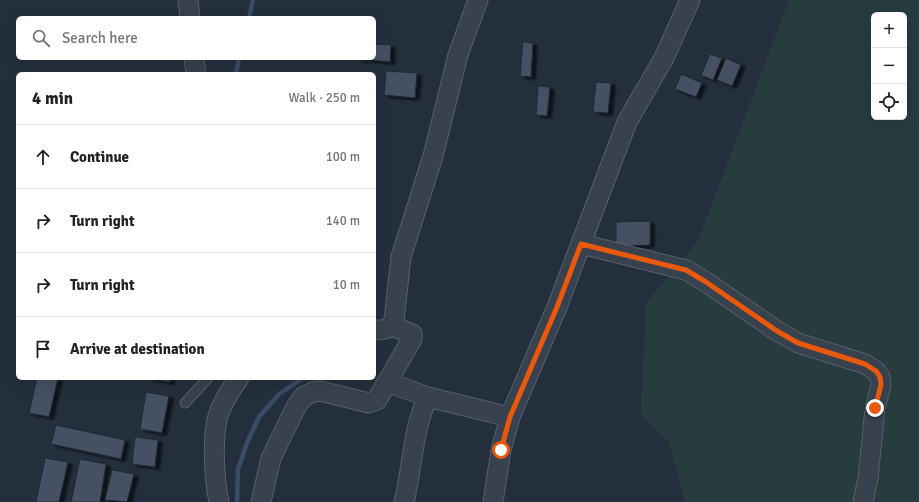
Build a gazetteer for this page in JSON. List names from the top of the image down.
{
  "page": {
    "map_buttons": ["+", "−"],
    "search": "Search here",
    "heading": ["4 min", "Walk · 250 m"],
    "list": [
      ["Continue", "100 m"],
      ["Turn right", "140 m"],
      ["Turn right", "10 m"],
      "Arrive at destination"
    ]
  }
}
